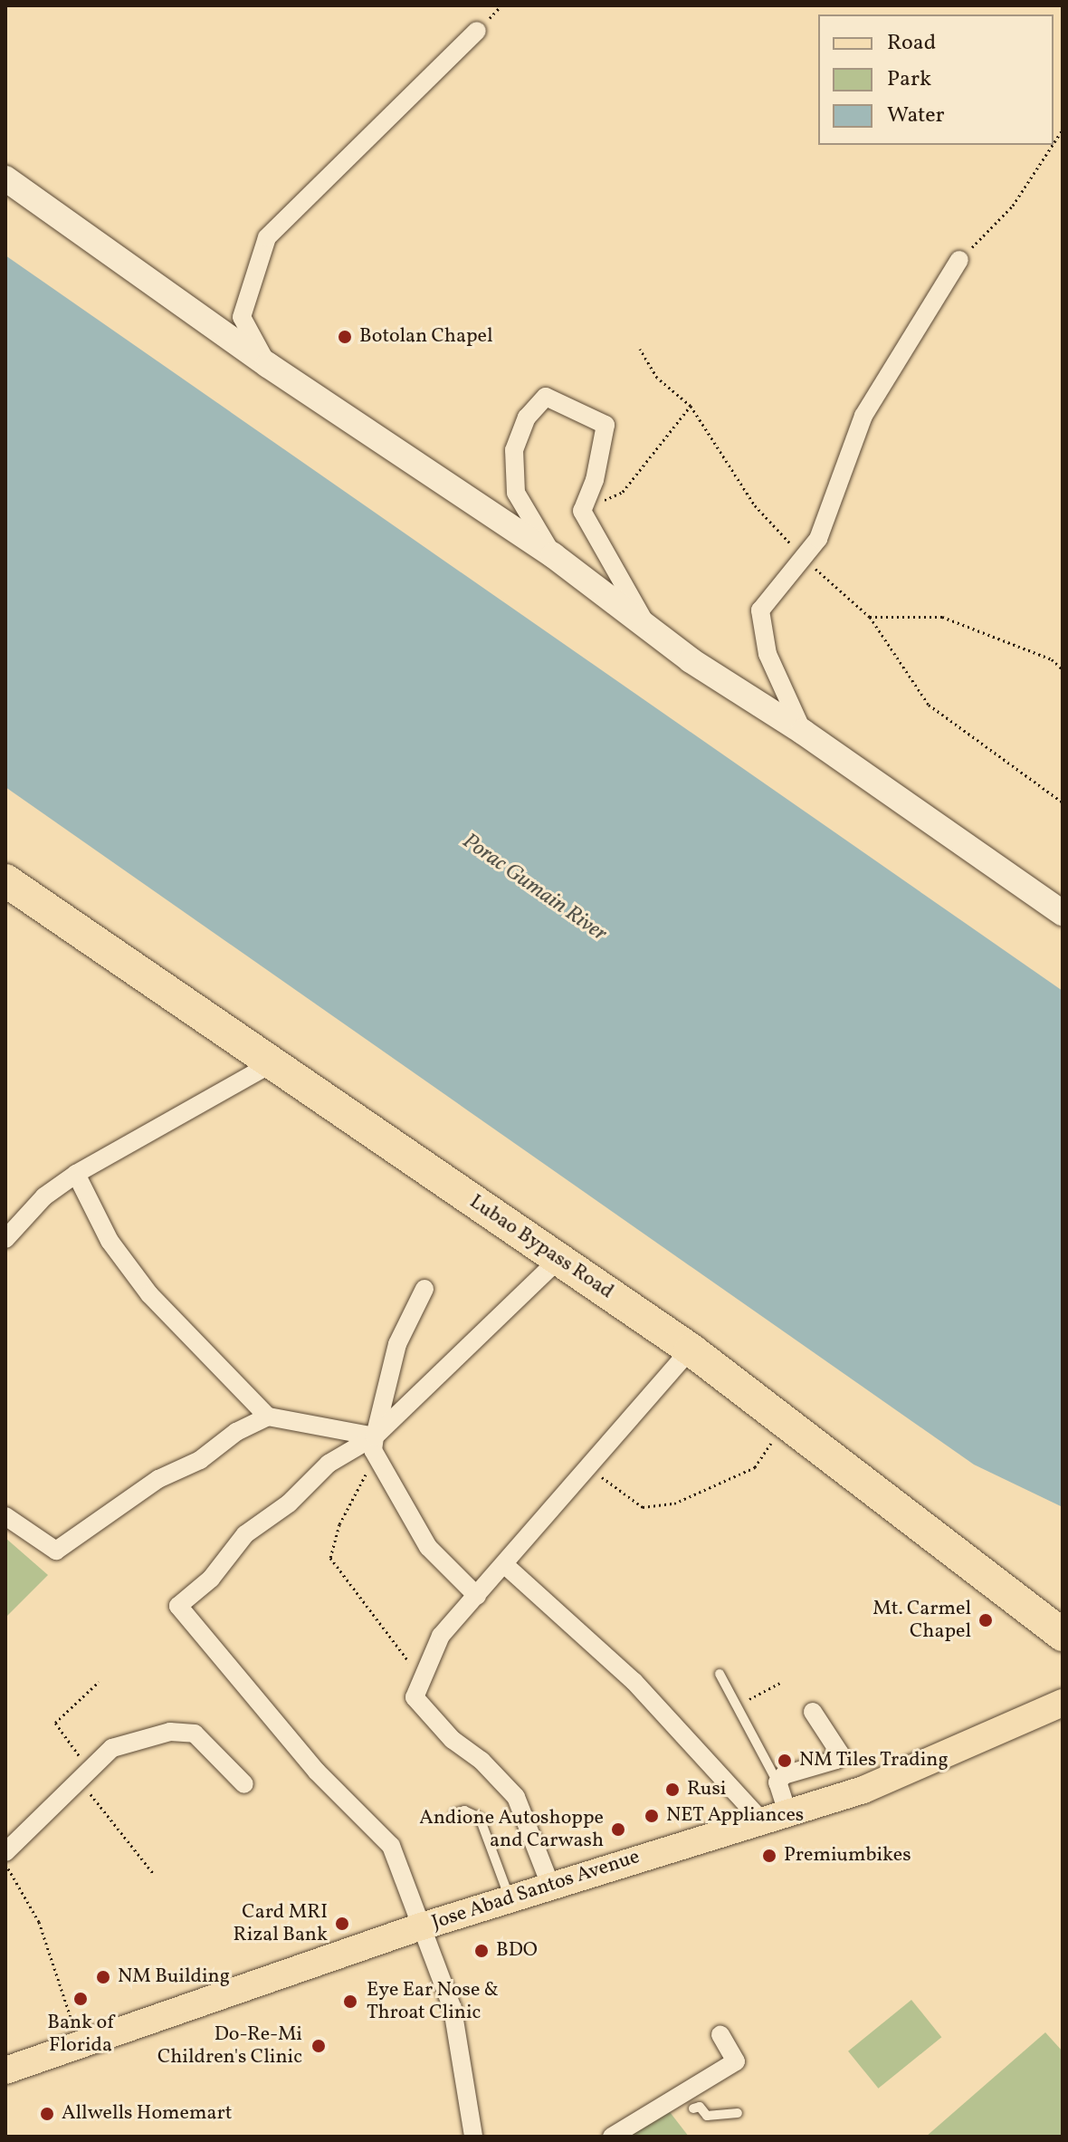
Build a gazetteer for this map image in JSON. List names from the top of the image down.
{
  "streets": {
    "highway": ["Lubao Bypass Road"],
    "main road": ["Jose Abad Santos Avenue"]
  },
  "water": ["Porac Gumain River"],
  "places": [
    "Botolan Chapel",
    "Mt. Carmel Chapel",
    "NM Tiles Trading",
    "Rusi",
    "NET Appliances",
    "Andione Autoshoppe and Carwash",
    "Premiumbikes",
    "Card MRI Rizal Bank",
    "BDO",
    "NM Building",
    "Bank of Florida",
    "Eye Ear Nose & Throat Clinic",
    "Do-Re-Mi Children's Clinic",
    "Allwells Homemart"
  ],
  "legend": ["Road", "Park", "Water"]
}
